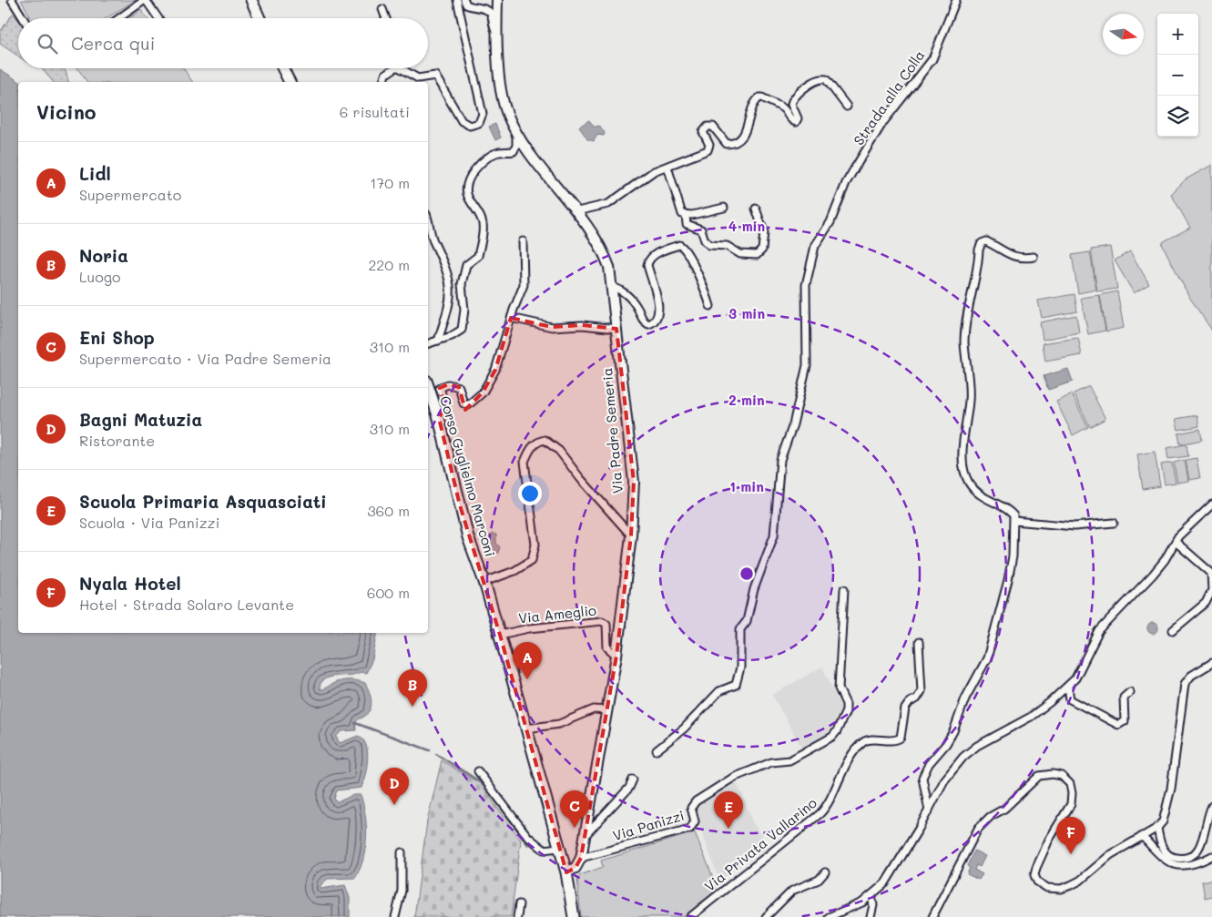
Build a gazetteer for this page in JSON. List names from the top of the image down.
{
  "streets": {
    "main road": ["Via Padre Semeria", "Corso Guglielmo Marconi"],
    "street": [
      "Strada alla Colla",
      "Via Ameglio",
      "Via Panizzi",
      "Via Privata Vallarino"
    ]
  },
  "crossings": [
    ["Via Padre Semeria", "Via Ameglio"],
    ["Via Padre Semeria", "Via Panizzi"],
    ["Corso Guglielmo Marconi", "Via Ameglio"]
  ],
  "north": "right",
  "page": {
    "map_buttons": ["+", "−"],
    "search": "Cerca qui",
    "heading": ["Vicino", "6 risultati"],
    "list": [
      {
        "mark": "A",
        "name": "Lidl",
        "note": "Supermercato",
        "value": "170 m"
      },
      {
        "mark": "B",
        "name": "Noria",
        "note": "Luogo",
        "value": "220 m"
      },
      {
        "mark": "C",
        "name": "Eni Shop",
        "note": "Supermercato · Via Padre Semeria",
        "value": "310 m"
      },
      {
        "mark": "D",
        "name": "Bagni Matuzia",
        "note": "Ristorante",
        "value": "310 m"
      },
      {
        "mark": "E",
        "name": "Scuola Primaria Asquasciati",
        "note": "Scuola · Via Panizzi",
        "value": "360 m"
      },
      {
        "mark": "F",
        "name": "Nyala Hotel",
        "note": "Hotel · Strada Solaro Levante",
        "value": "600 m"
      }
    ],
    "pins": [
      "A",
      "B",
      "D",
      "C",
      "E",
      "F"
    ]
  },
  "rings": [
    "4 min",
    "3 min",
    "2 min",
    "1 min"
  ]
}
